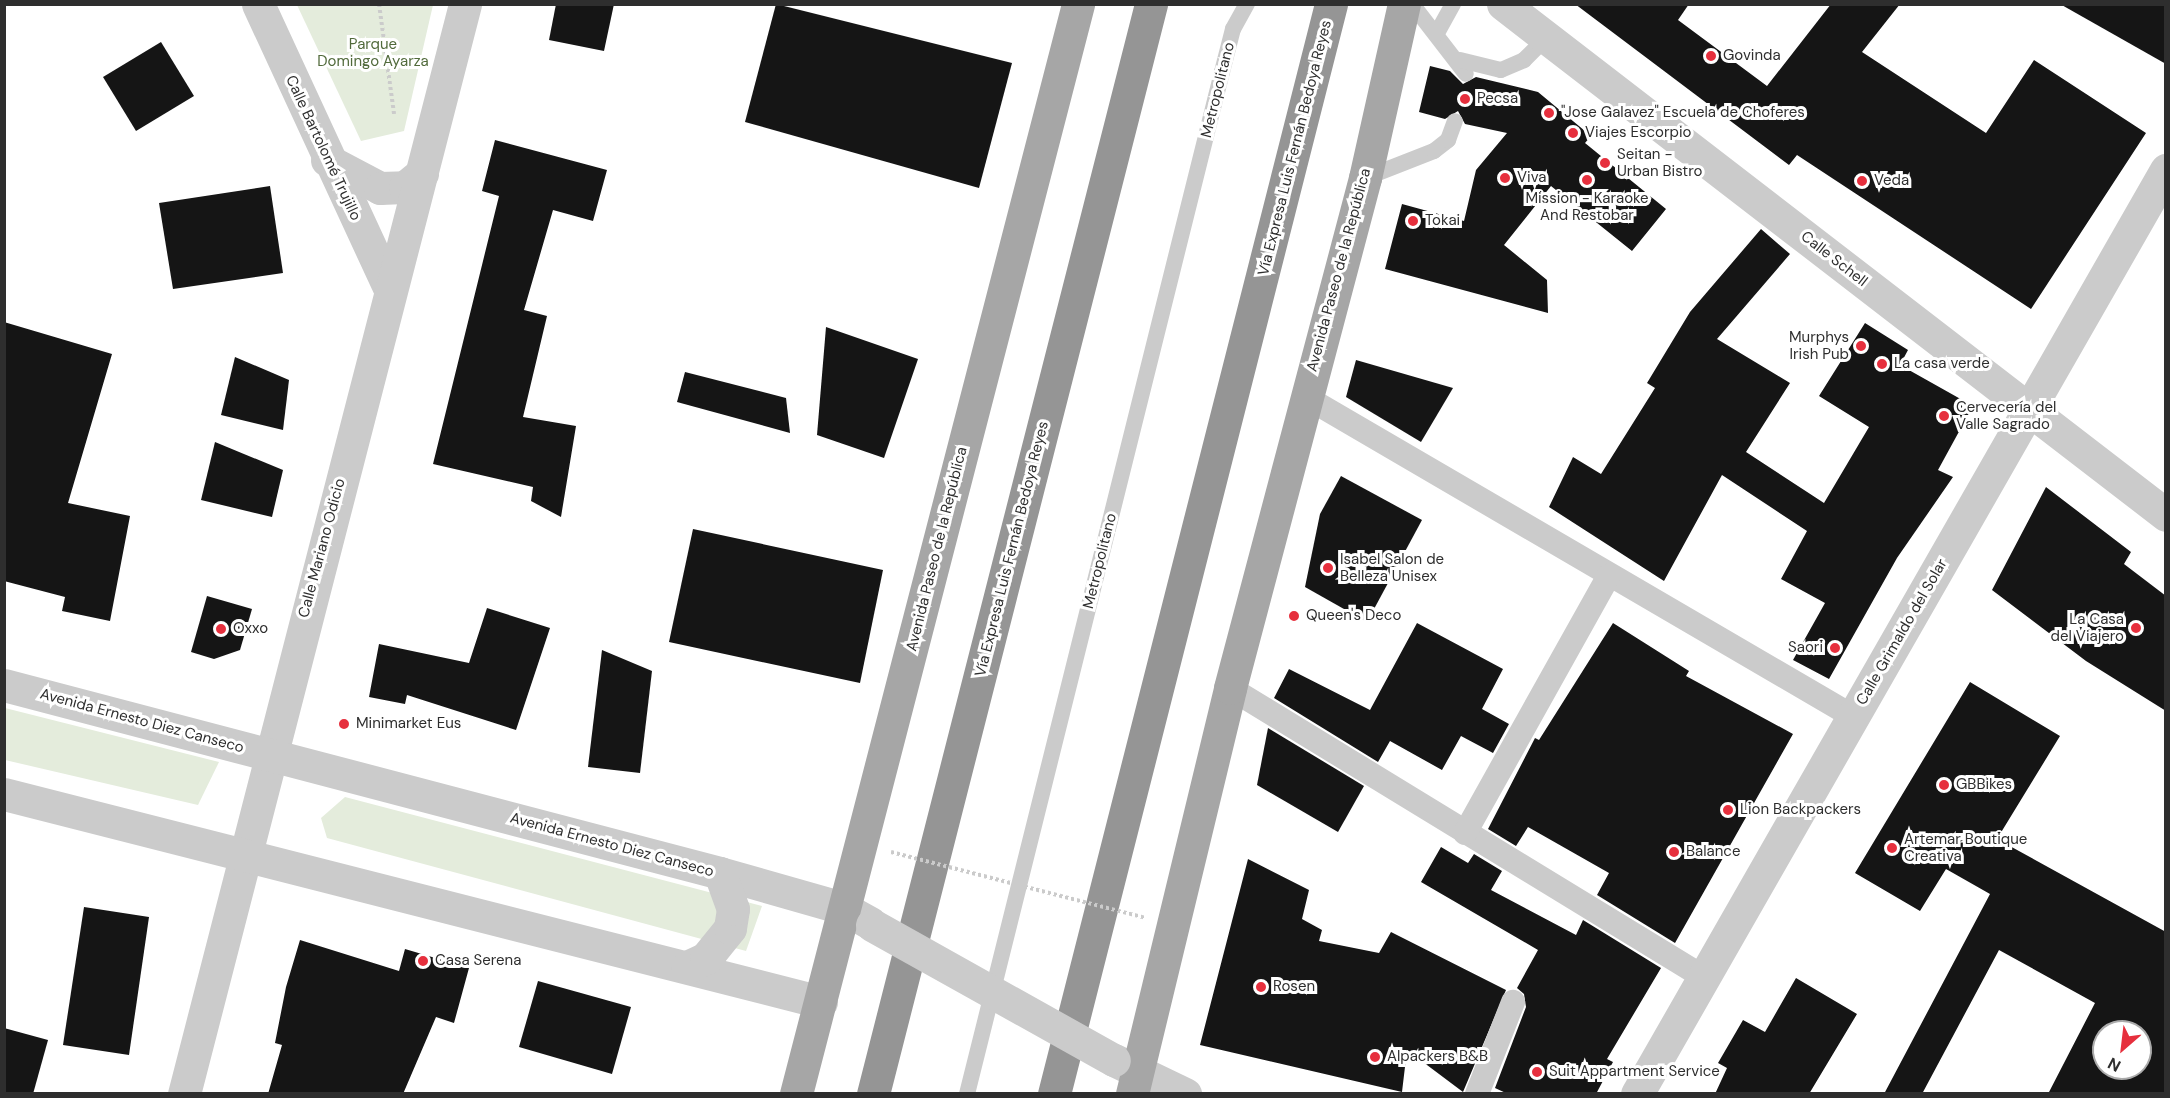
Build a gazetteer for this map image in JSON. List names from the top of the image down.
{
  "streets": {
    "highway": ["Vía Expresa Luis Fernán Bedoya Reyes"],
    "main road": ["Avenida Paseo de la República"],
    "street": [
      "Calle Bartolomé Trujillo",
      "Calle Schell",
      "Calle Mariano Odicio",
      "Calle Grimaldo del Solar",
      "Avenida Ernesto Diez Canseco"
    ],
    "lane": ["Metropolitano"]
  },
  "crossings": [
    ["Calle Bartolomé Trujillo", "Calle Mariano Odicio"],
    ["Calle Schell", "Calle Grimaldo del Solar"],
    ["Avenida Paseo de la República", "Avenida Ernesto Diez Canseco"],
    ["Calle Mariano Odicio", "Avenida Ernesto Diez Canseco"]
  ],
  "parks": ["Parque Domingo Ayarza"],
  "places": [
    "Govinda",
    "Pecsa",
    "\"Jose Galavez\" Escuela de Choferes",
    "Viajes Escorpio",
    "Seitan - Urban Bistro",
    "Viva",
    "Mission - Karaoke And Restobar",
    "Veda",
    "Tokai",
    "Murphys Irish Pub",
    "La casa verde",
    "Cervecería del Valle Sagrado",
    "Isabel Salon de Belleza Unisex",
    "Queen's Deco",
    "La Casa del Viajero",
    "Oxxo",
    "Saori",
    "Minimarket Eus",
    "GBBikes",
    "Lion Backpackers",
    "Artemar Boutique Creativa",
    "Balance",
    "Casa Serena",
    "Rosen",
    "Alpackers B&B",
    "Suit Appartment Service"
  ],
  "north": "bottom left"
}
